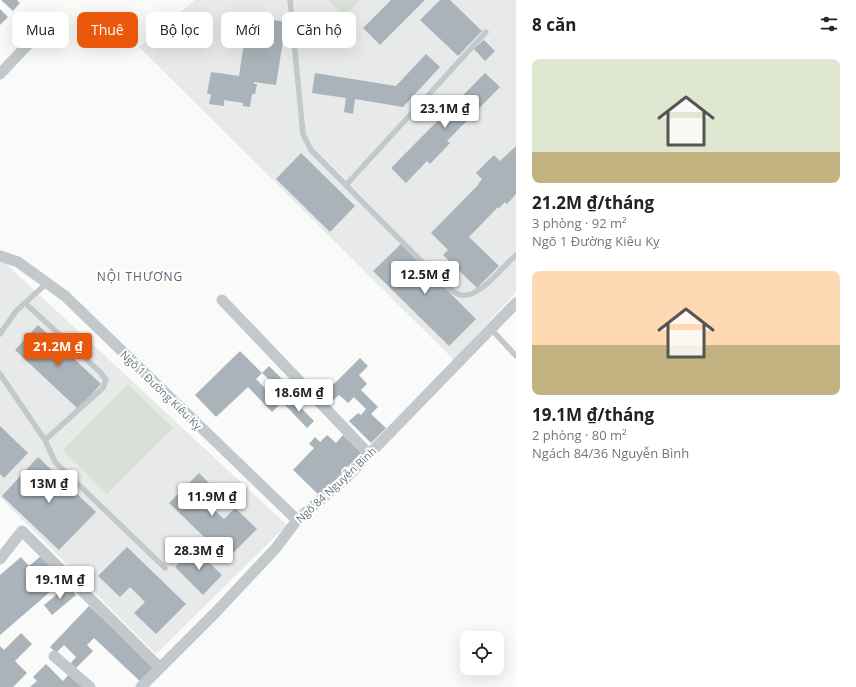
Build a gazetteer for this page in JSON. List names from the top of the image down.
{
  "streets": {
    "street": ["Ngõ 1 Đường Kiêu Kỵ", "Ngõ 84 Nguyễn Bình"]
  },
  "crossings": [
    ["Ngõ 1 Đường Kiêu Kỵ", "Ngõ 84 Nguyễn Bình"]
  ],
  "districts": ["NỘI THƯƠNG"],
  "page": {
    "heading": "8 căn",
    "chip": [
      "Mua",
      "Thuê",
      "Bộ lọc",
      "Mới",
      "Căn hộ"
    ],
    "list": [
      {
        "name": "21.2M ₫/tháng",
        "note": "3 phòng · 92 m² · Ngõ 1 Đường Kiêu Kỵ"
      },
      {
        "name": "19.1M ₫/tháng",
        "note": "2 phòng · 80 m² · Ngách 84/36 Nguyễn Bình"
      }
    ],
    "price": [
      "23.1M ₫",
      "12.5M ₫",
      "21.2M ₫",
      "18.6M ₫",
      "13M ₫",
      "11.9M ₫",
      "28.3M ₫",
      "19.1M ₫"
    ]
  }
}
